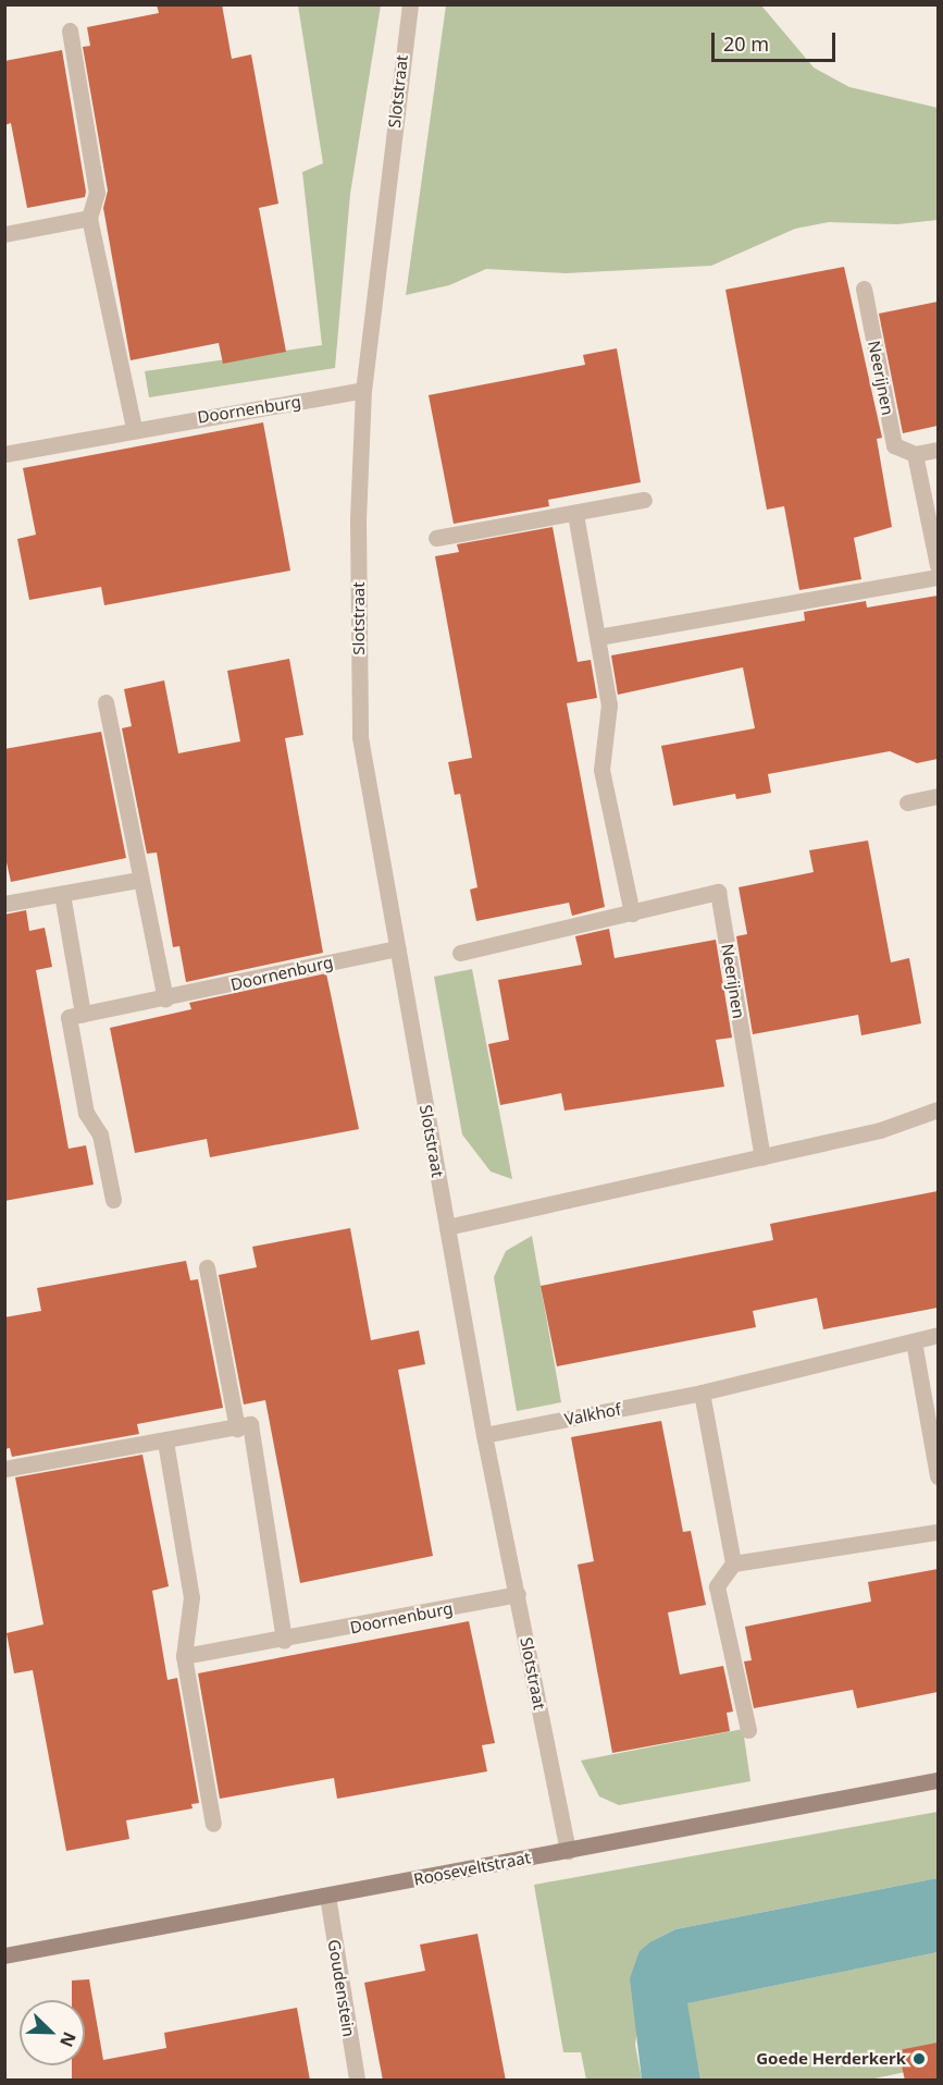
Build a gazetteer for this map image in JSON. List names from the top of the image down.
{
  "streets": {
    "street": [
      "Slotstraat",
      "Neerijnen",
      "Doornenburg",
      "Valkhof",
      "Rooseveltstraat",
      "Goudenstein"
    ]
  },
  "crossings": [
    ["Slotstraat", "Doornenburg"],
    ["Slotstraat", "Valkhof"],
    ["Slotstraat", "Rooseveltstraat"],
    ["Rooseveltstraat", "Goudenstein"]
  ],
  "places": ["Goede Herderkerk"],
  "scale_bar": "20 m",
  "north": "bottom right"
}
